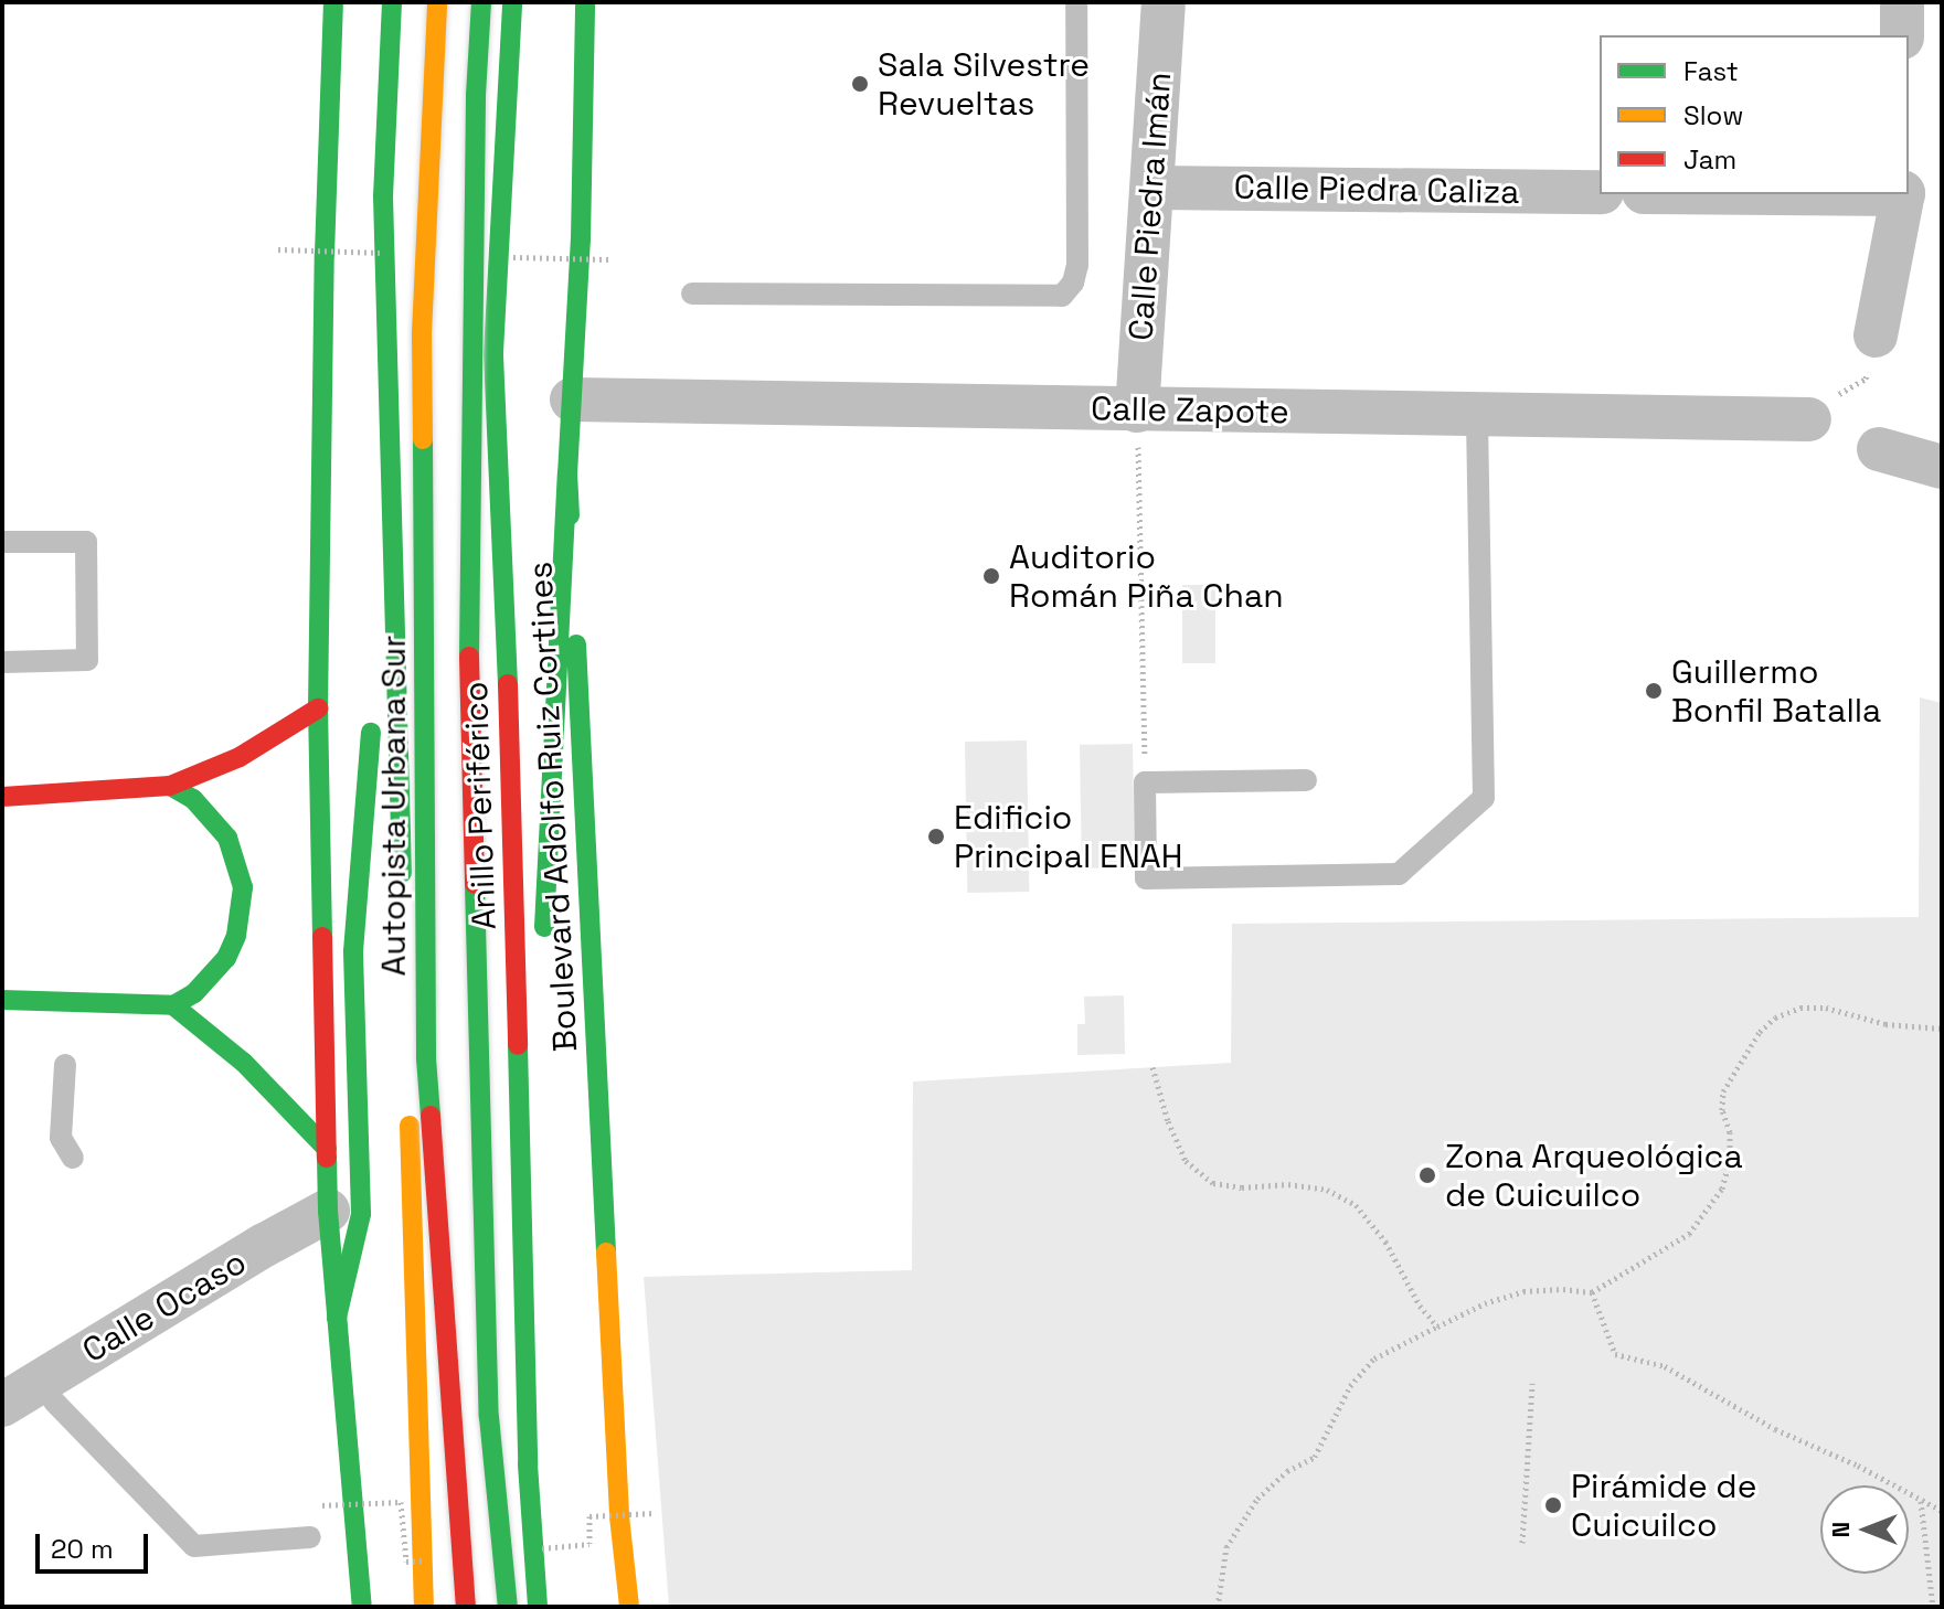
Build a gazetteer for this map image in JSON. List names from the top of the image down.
{
  "streets": {
    "main road": ["Autopista Urbana Sur", "Anillo Periférico", "Boulevard Adolfo Ruiz Cortines"],
    "street": [
      "Calle Piedra Caliza",
      "Calle Piedra Imán",
      "Calle Zapote",
      "Calle Ocaso"
    ]
  },
  "crossings": [
    ["Calle Piedra Caliza", "Calle Piedra Imán"],
    ["Calle Piedra Imán", "Calle Zapote"],
    ["Calle Zapote", "Boulevard Adolfo Ruiz Cortines"]
  ],
  "places": [
    "Sala Silvestre Revueltas",
    "Auditorio Román Piña Chan",
    "Guillermo Bonfil Batalla",
    "Edificio Principal ENAH",
    "Zona Arqueológica de Cuicuilco",
    "Pirámide de Cuicuilco"
  ],
  "legend": ["Fast", "Slow", "Jam"],
  "scale_bar": "20 m",
  "north": "left"
}
